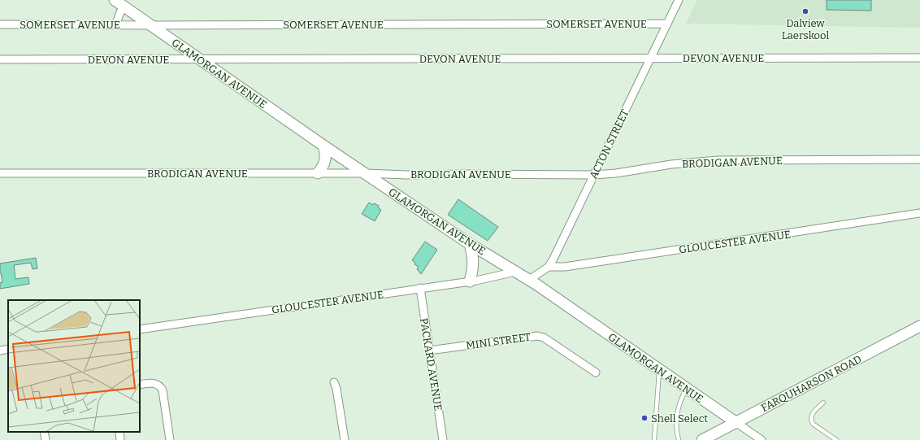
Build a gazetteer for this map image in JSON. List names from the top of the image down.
{
  "streets": {
    "street": [
      "SOMERSET AVENUE",
      "DEVON AVENUE",
      "GLAMORGAN AVENUE",
      "ACTON STREET",
      "BRODIGAN AVENUE",
      "GLOUCESTER AVENUE",
      "MINI STREET",
      "PACKARD AVENUE",
      "FARQUHARSON ROAD"
    ]
  },
  "crossings": [
    ["SOMERSET AVENUE", "GLAMORGAN AVENUE"],
    ["SOMERSET AVENUE", "ACTON STREET"],
    ["DEVON AVENUE", "GLAMORGAN AVENUE"],
    ["DEVON AVENUE", "ACTON STREET"],
    ["GLAMORGAN AVENUE", "ACTON STREET"],
    ["GLAMORGAN AVENUE", "BRODIGAN AVENUE"],
    ["GLAMORGAN AVENUE", "GLOUCESTER AVENUE"],
    ["GLAMORGAN AVENUE", "FARQUHARSON ROAD"],
    ["ACTON STREET", "BRODIGAN AVENUE"],
    ["ACTON STREET", "GLOUCESTER AVENUE"],
    ["GLOUCESTER AVENUE", "PACKARD AVENUE"],
    ["MINI STREET", "PACKARD AVENUE"]
  ],
  "places": ["Dalview Laerskool", "Shell Select"]
}
